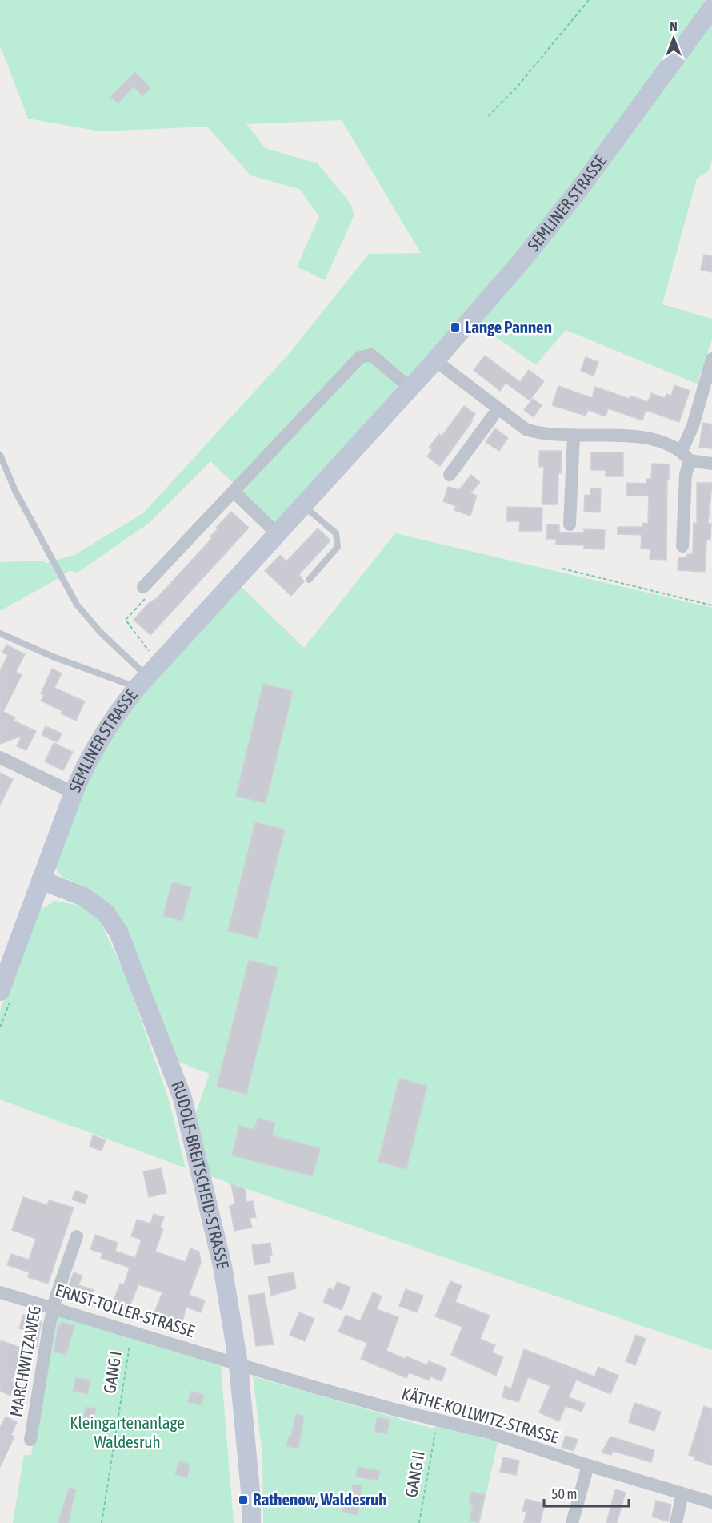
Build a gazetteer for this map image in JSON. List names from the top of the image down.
{
  "streets": {
    "street": [
      "SEMLINER STRASSE",
      "RUDOLF-BREITSCHEID-STRASSE",
      "ERNST-TOLLER-STRASSE",
      "MARCHWITZAWEG",
      "KÄTHE-KOLLWITZ-STRASSE"
    ],
    "path": ["GANG I", "GANG II"]
  },
  "crossings": [
    ["SEMLINER STRASSE", "RUDOLF-BREITSCHEID-STRASSE"],
    ["RUDOLF-BREITSCHEID-STRASSE", "ERNST-TOLLER-STRASSE"],
    ["RUDOLF-BREITSCHEID-STRASSE", "KÄTHE-KOLLWITZ-STRASSE"],
    ["ERNST-TOLLER-STRASSE", "MARCHWITZAWEG"],
    ["ERNST-TOLLER-STRASSE", "KÄTHE-KOLLWITZ-STRASSE"]
  ],
  "parks": ["Kleingartenanlage Waldesruh"],
  "places": {
    "transit": ["Lange Pannen", "Rathenow, Waldesruh"]
  },
  "scale_bar": "50 m",
  "north": "top"
}
